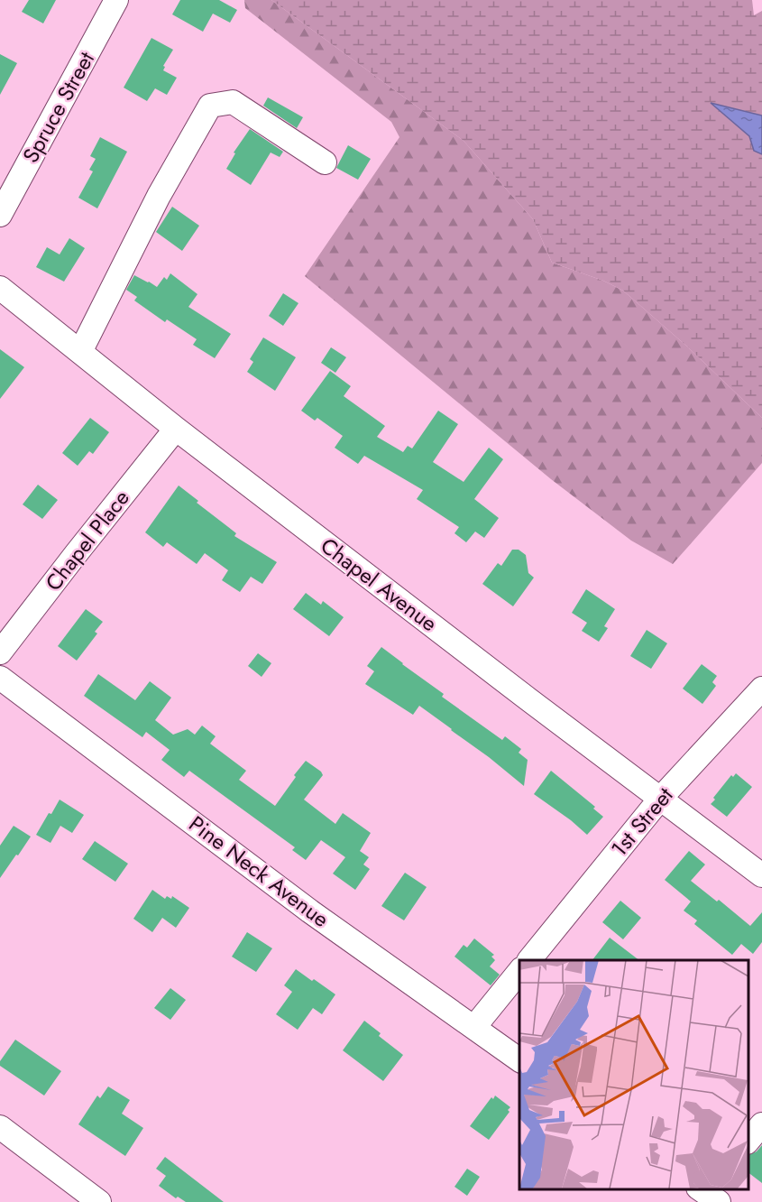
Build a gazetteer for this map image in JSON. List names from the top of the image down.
{
  "streets": {
    "street": [
      "Spruce Street",
      "Chapel Place",
      "Chapel Avenue",
      "1st Street",
      "Pine Neck Avenue"
    ]
  },
  "crossings": [
    ["Chapel Place", "Chapel Avenue"],
    ["Chapel Avenue", "1st Street"]
  ]
}
